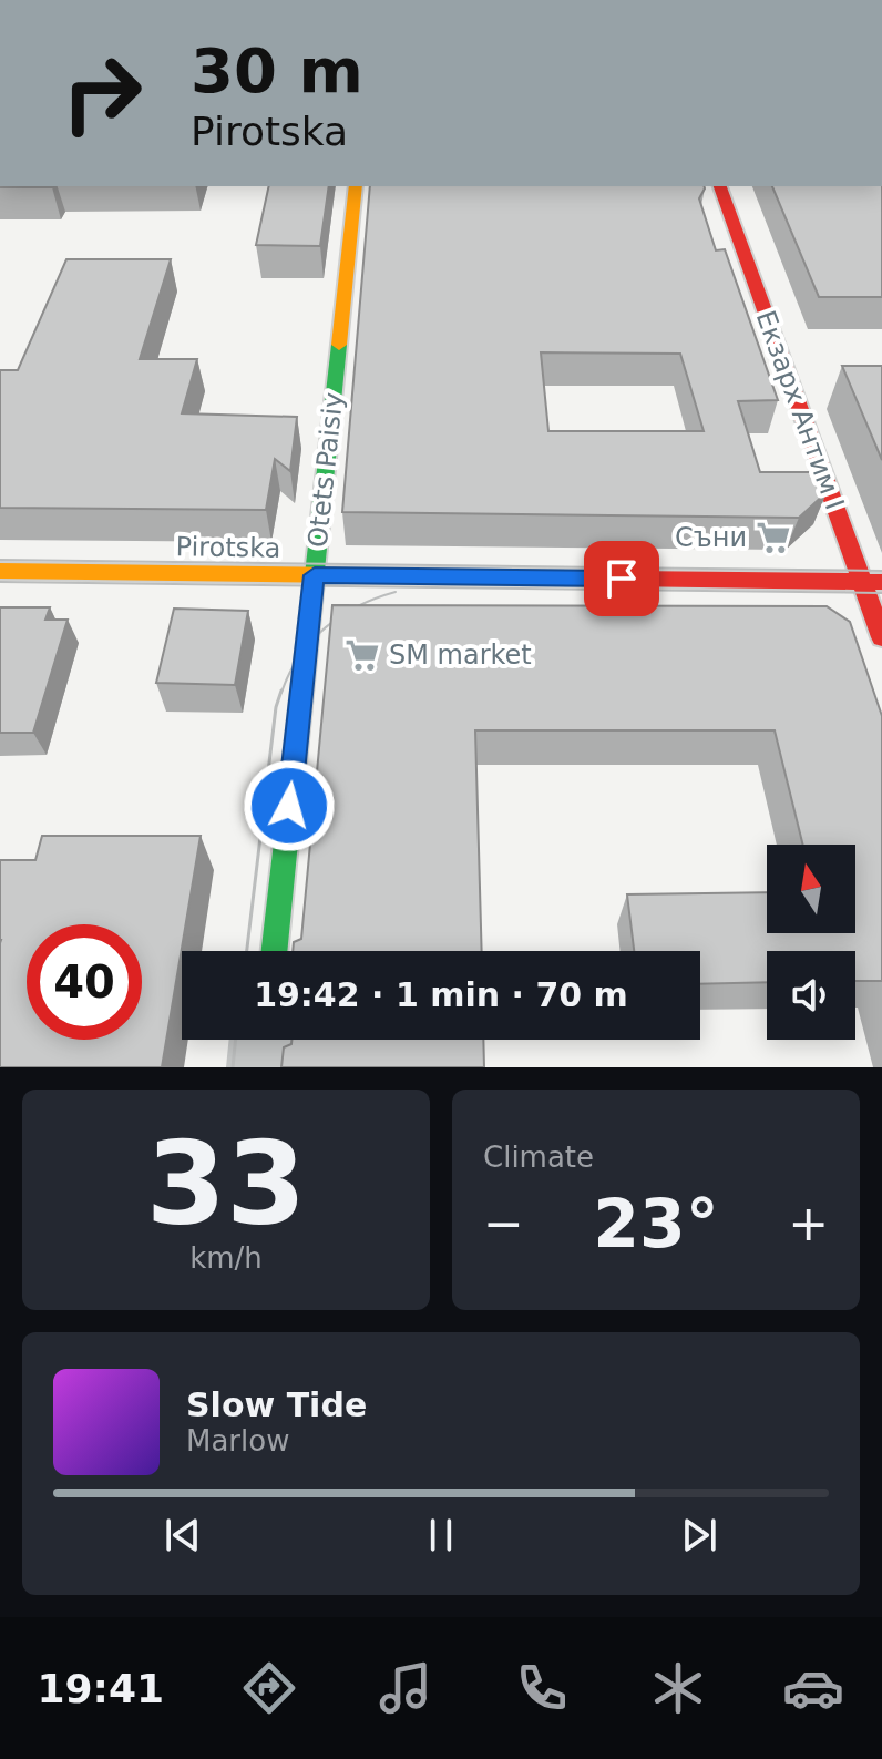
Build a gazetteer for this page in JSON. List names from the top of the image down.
{
  "streets": {
    "street": ["Екзарх Антим I", "Otets Paisiy", "Pirotska"]
  },
  "crossings": [
    ["Екзарх Антим I", "Pirotska"],
    ["Otets Paisiy", "Pirotska"]
  ],
  "places": {
    "supermarket": ["Съни", "SM market"]
  },
  "north": "top",
  "page": {
    "turn": ["30 m", "Pirotska"],
    "limit": "40",
    "trip": "19:42 · 1 min · 70 m",
    "tile": [
      ["33", "km/h"],
      "Climate"
    ],
    "heat": ["−", "23°", "+"],
    "song": ["Slow Tide", "Marlow"],
    "tabs": "19:41"
  }
}
